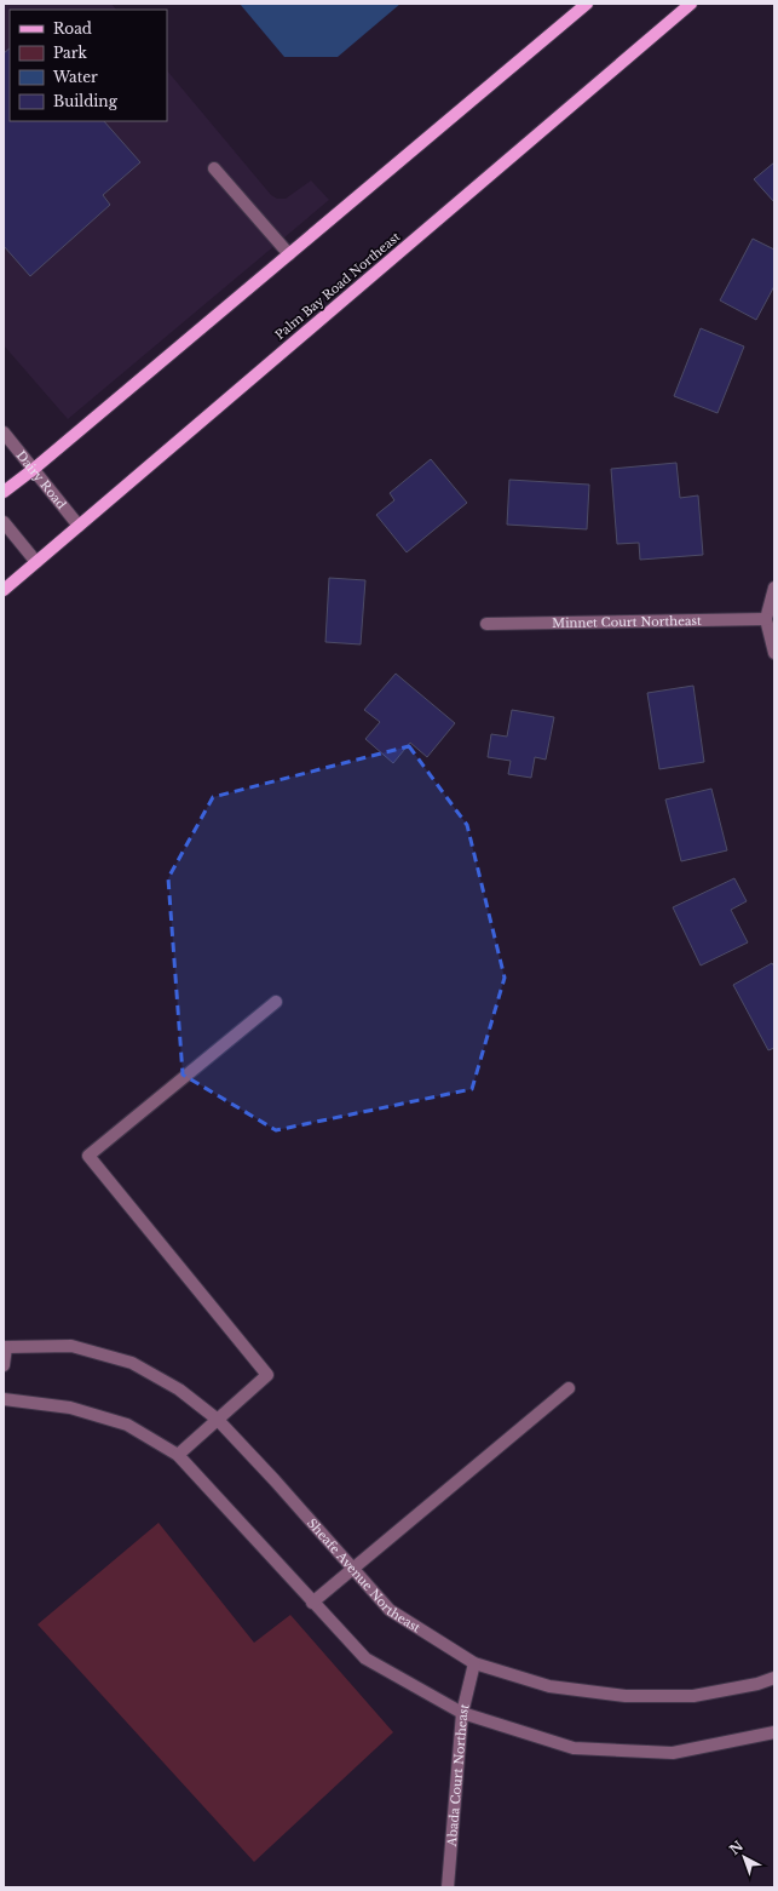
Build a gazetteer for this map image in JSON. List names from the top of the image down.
{
  "streets": {
    "main road": ["Palm Bay Road Northeast"],
    "street": [
      "Dairy Road",
      "Minnet Court Northeast",
      "Sheafe Avenue Northeast",
      "Abada Court Northeast"
    ]
  },
  "crossings": [
    ["Palm Bay Road Northeast", "Dairy Road"],
    ["Sheafe Avenue Northeast", "Abada Court Northeast"]
  ],
  "legend": [
    "Road",
    "Park",
    "Water",
    "Building"
  ],
  "north": "top left"
}
